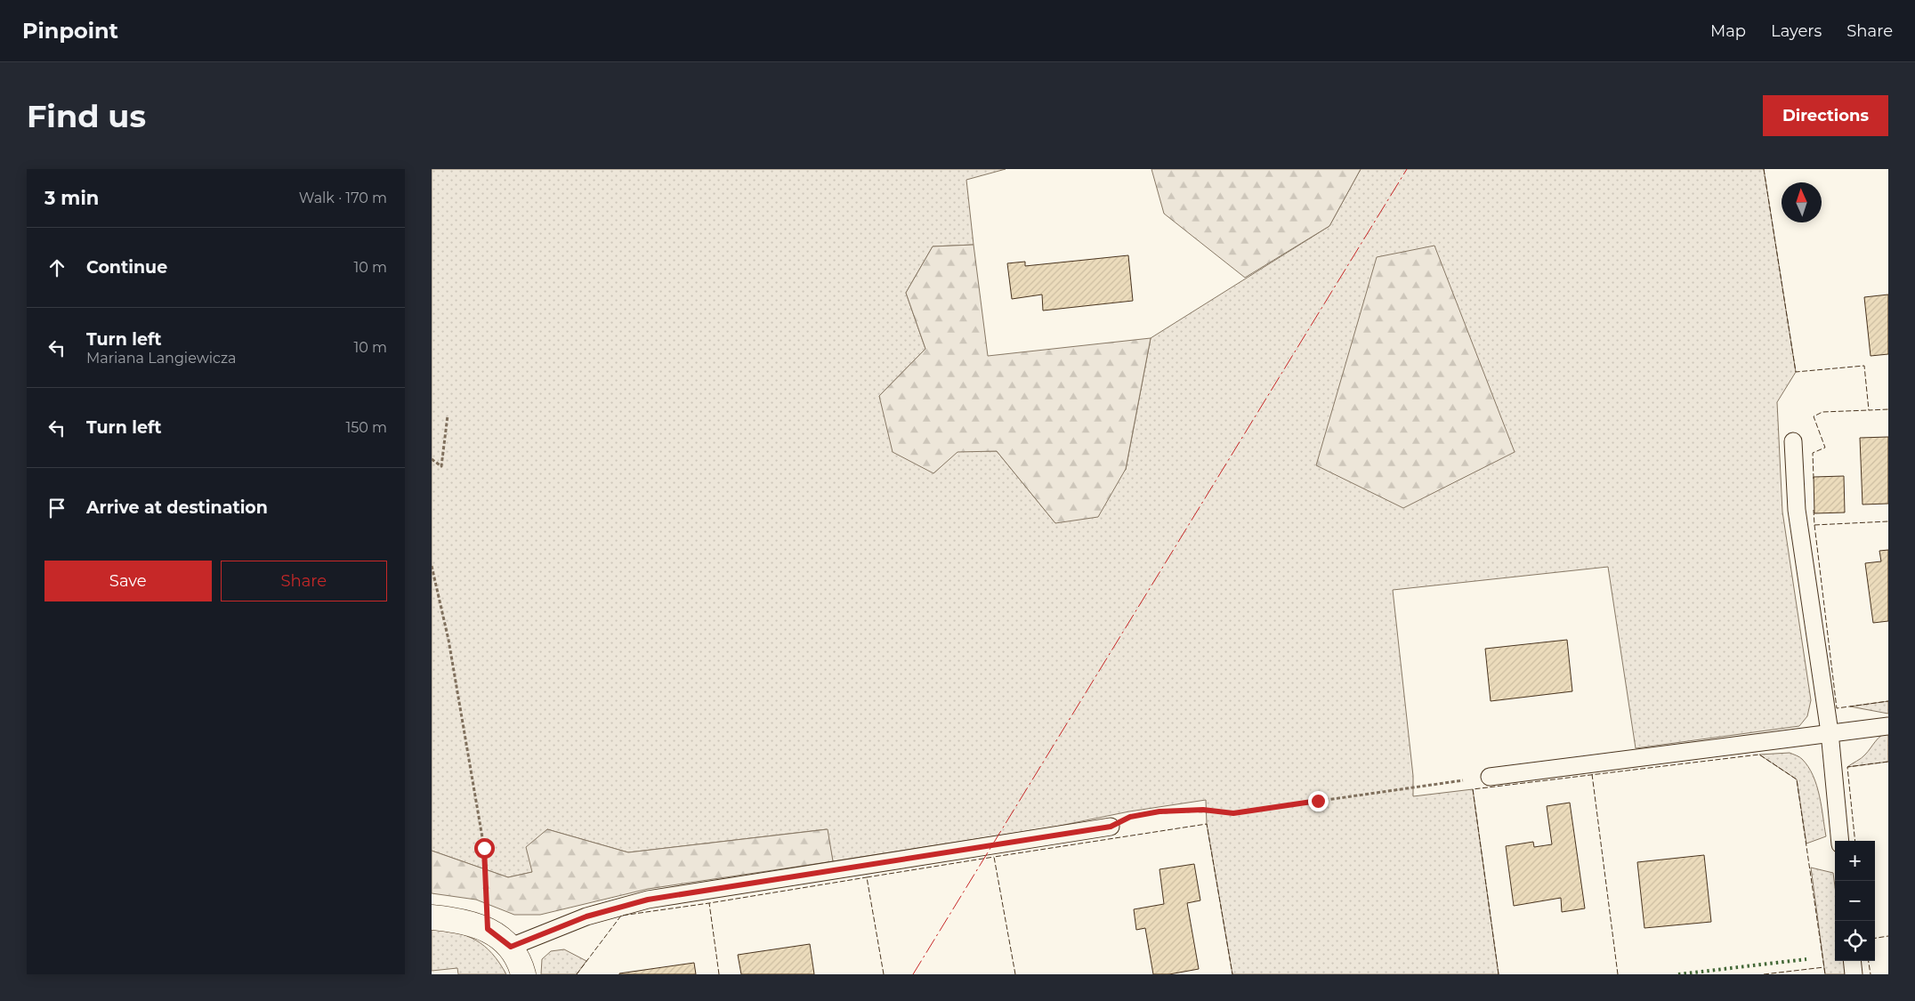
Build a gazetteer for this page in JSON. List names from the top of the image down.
{
  "north": "top",
  "page": {
    "header": "Pinpoint",
    "nav": ["Map", "Layers", "Share"],
    "buttons": [
      "Directions",
      ["Save", "Share"]
    ],
    "title": "Find us",
    "heading": ["3 min", "Walk · 170 m"],
    "list": [
      ["Continue", "10 m"],
      ["Turn left", "Mariana Langiewicza", "10 m"],
      ["Turn left", "150 m"],
      "Arrive at destination"
    ],
    "map_buttons": ["+", "−"]
  }
}
